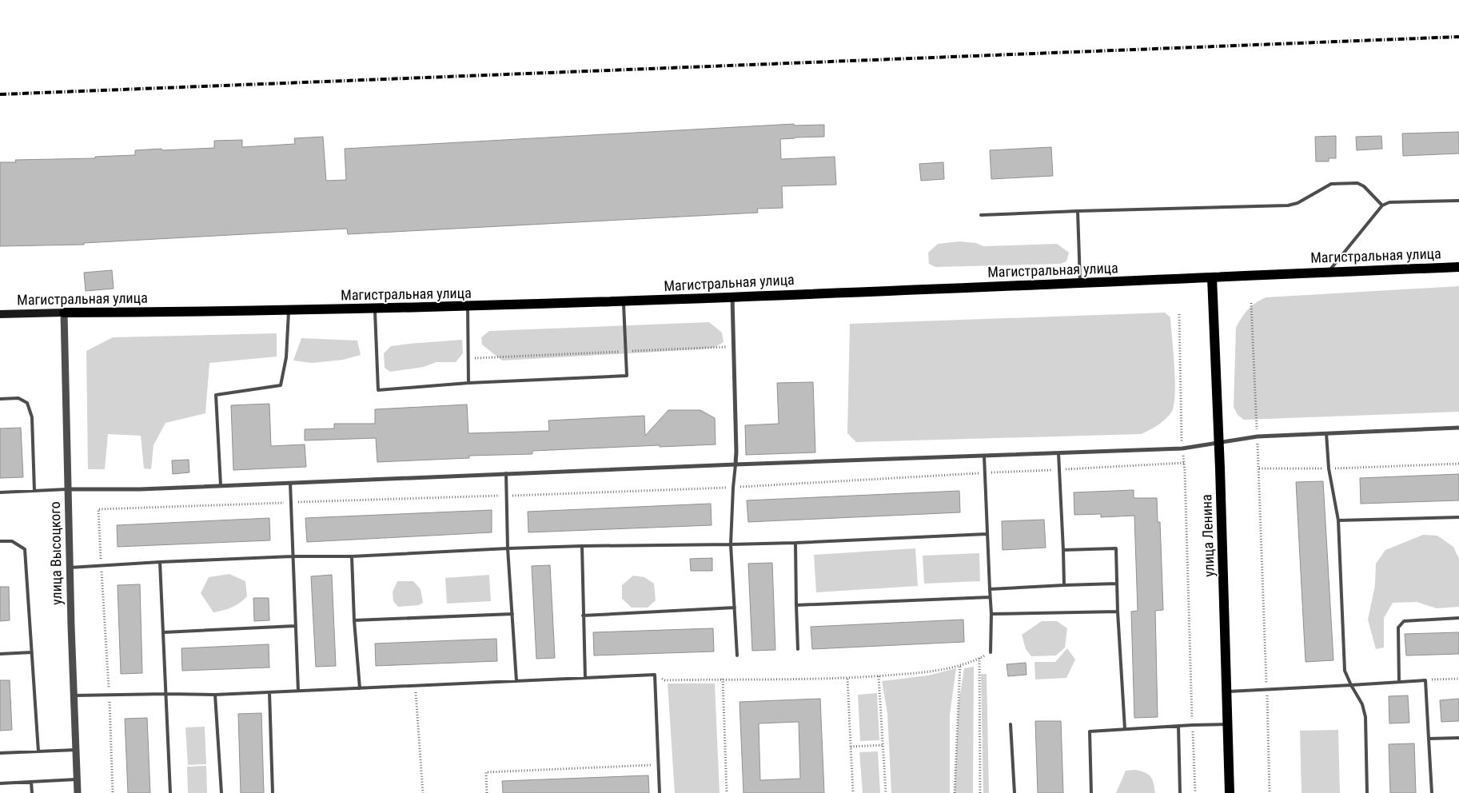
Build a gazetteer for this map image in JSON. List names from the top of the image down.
{
  "streets": {
    "main road": ["Магистральная улица", "улица Ленина"],
    "street": ["улица Высоцкого"]
  },
  "crossings": [
    ["Магистральная улица", "улица Ленина"],
    ["Магистральная улица", "улица Высоцкого"]
  ]
}
